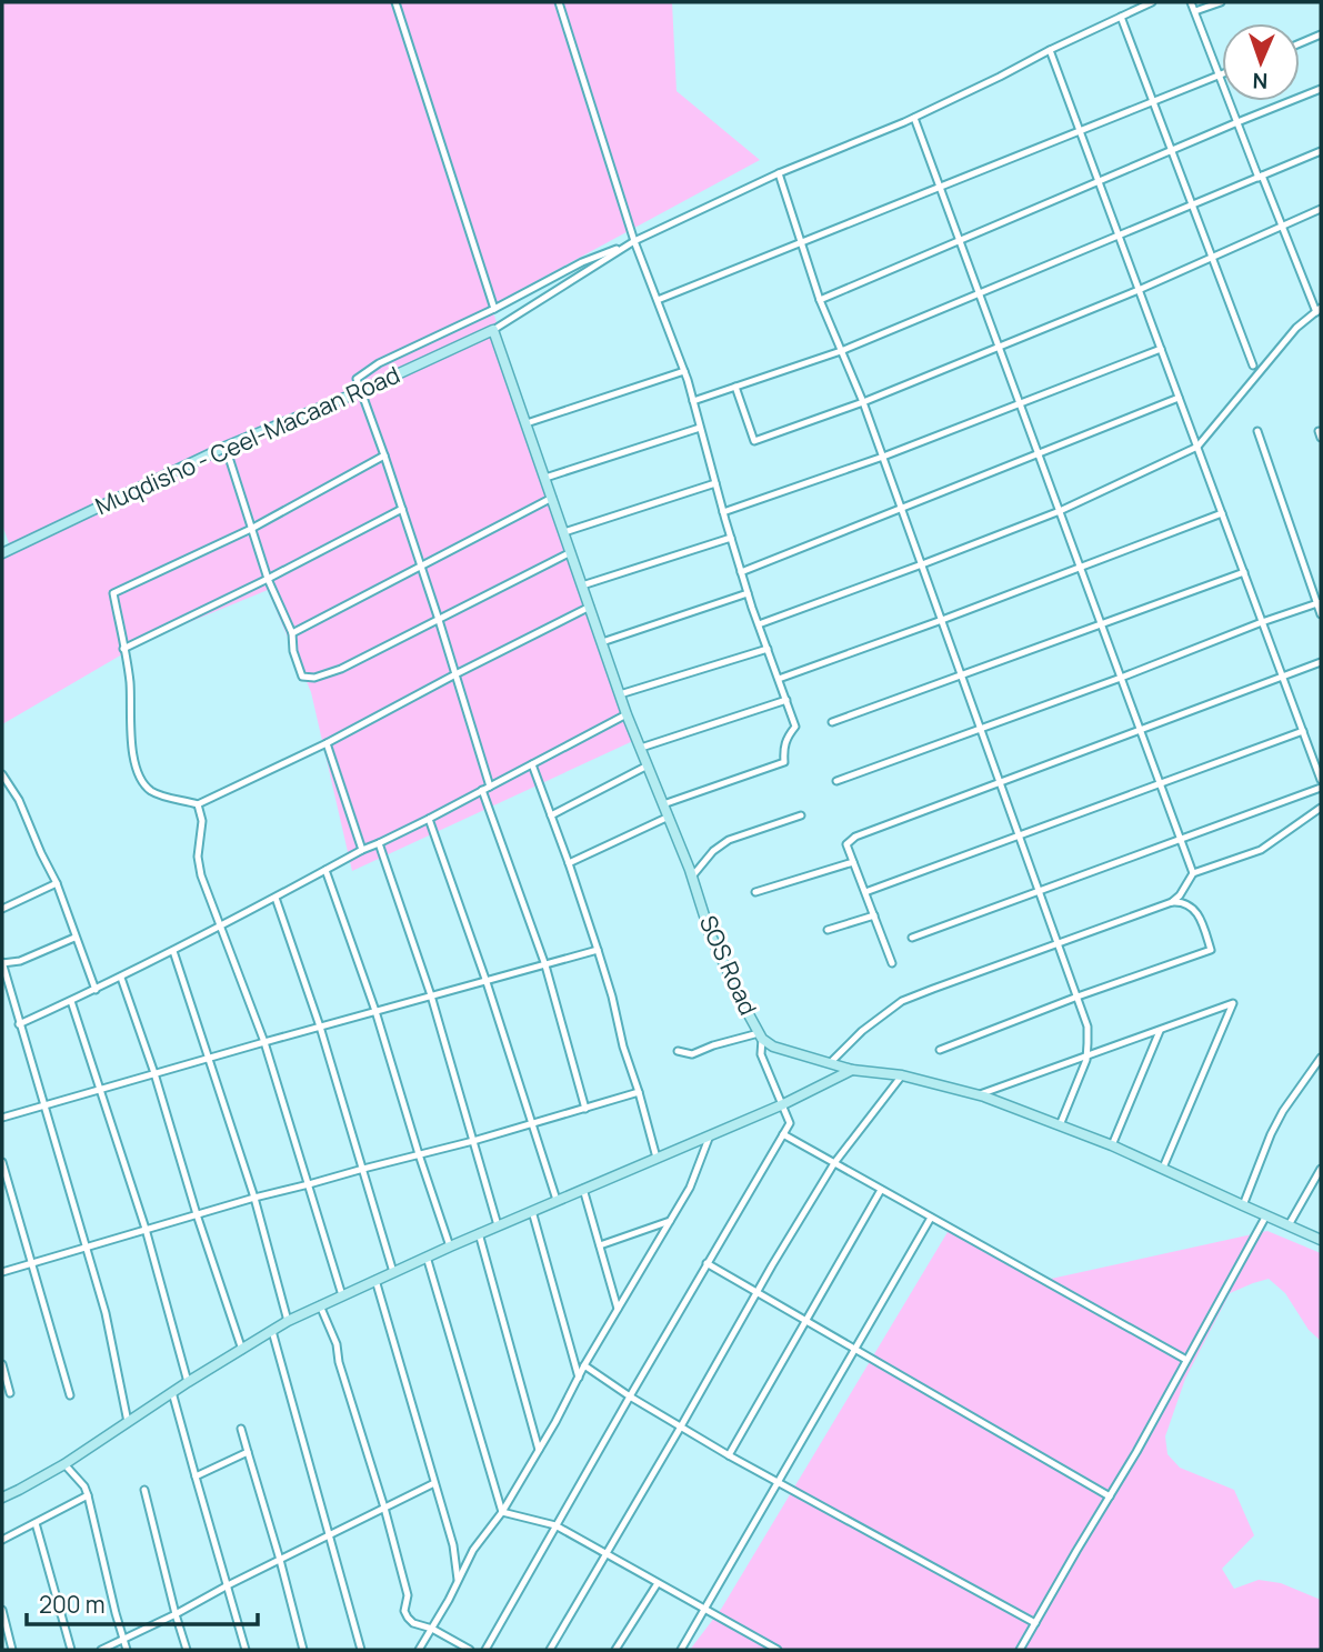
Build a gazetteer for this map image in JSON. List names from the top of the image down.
{
  "streets": {
    "street": ["Muqdisho - Ceel-Macaan Road", "SOS Road"]
  },
  "crossings": [
    ["Muqdisho - Ceel-Macaan Road", "SOS Road"]
  ],
  "scale_bar": "200 m",
  "north": "bottom"
}
